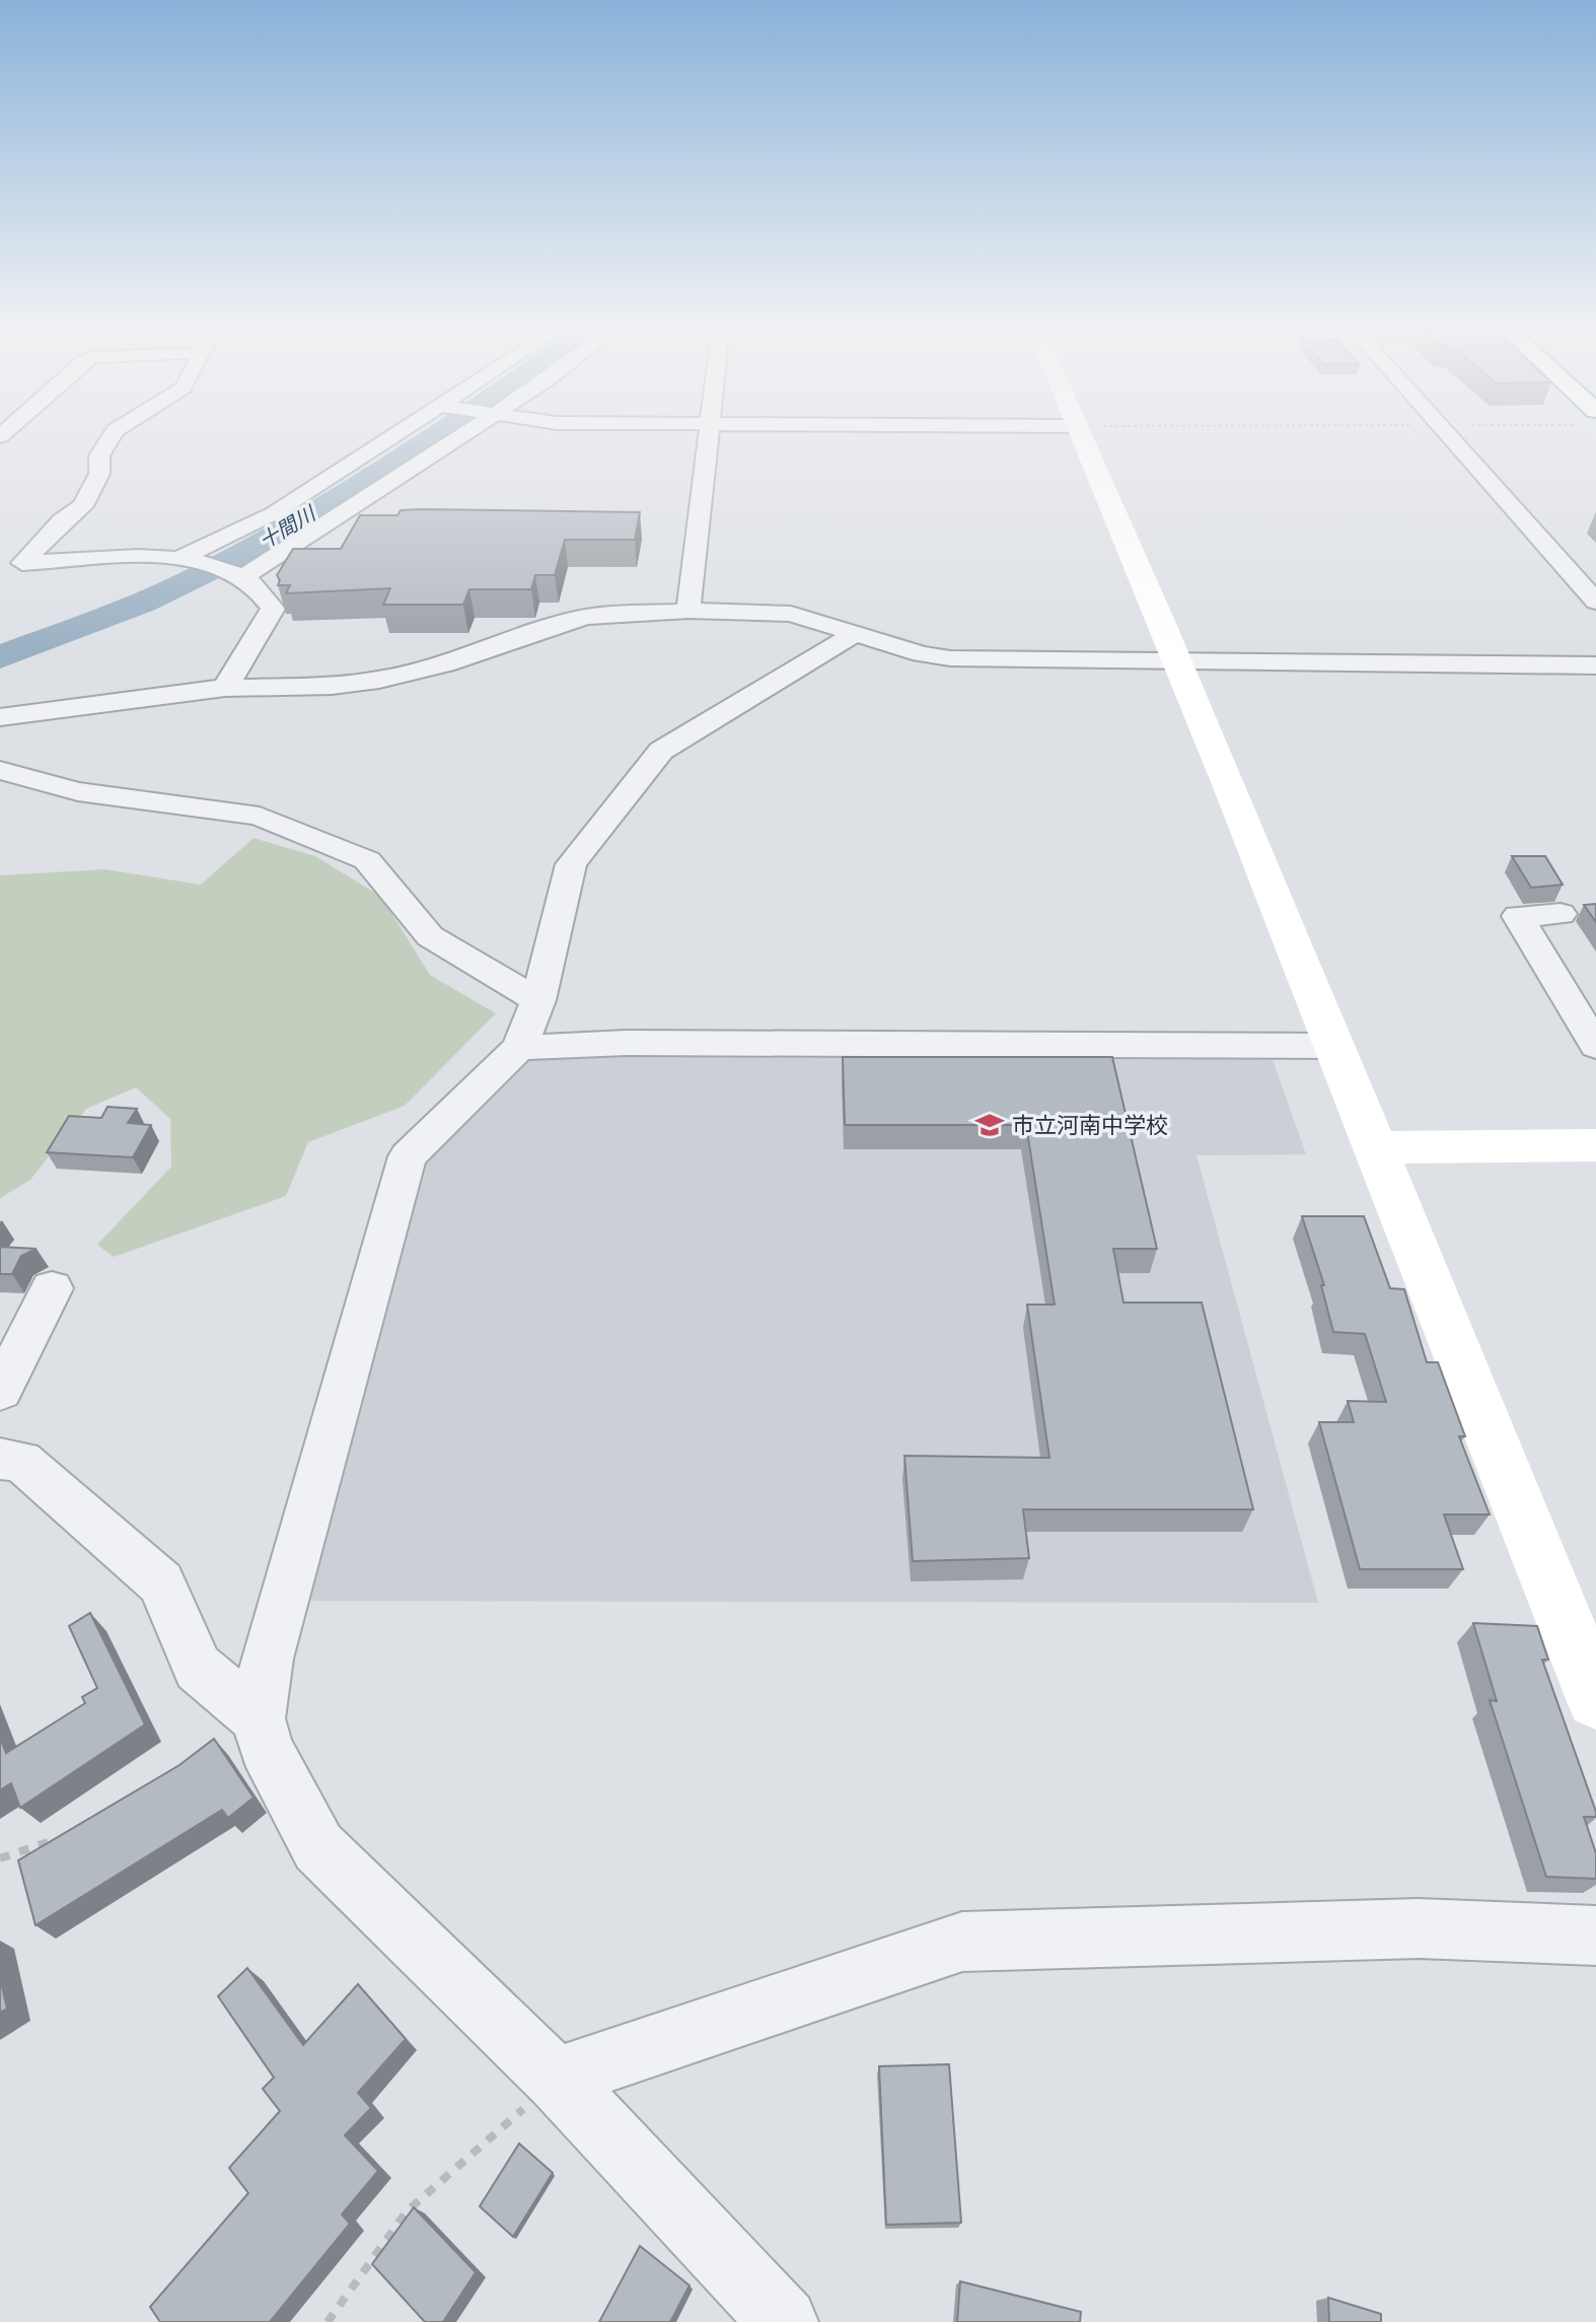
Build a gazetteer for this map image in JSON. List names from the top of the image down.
{
  "water": ["十間川"],
  "places": {
    "school or university": ["市立河南中学校"]
  }
}
